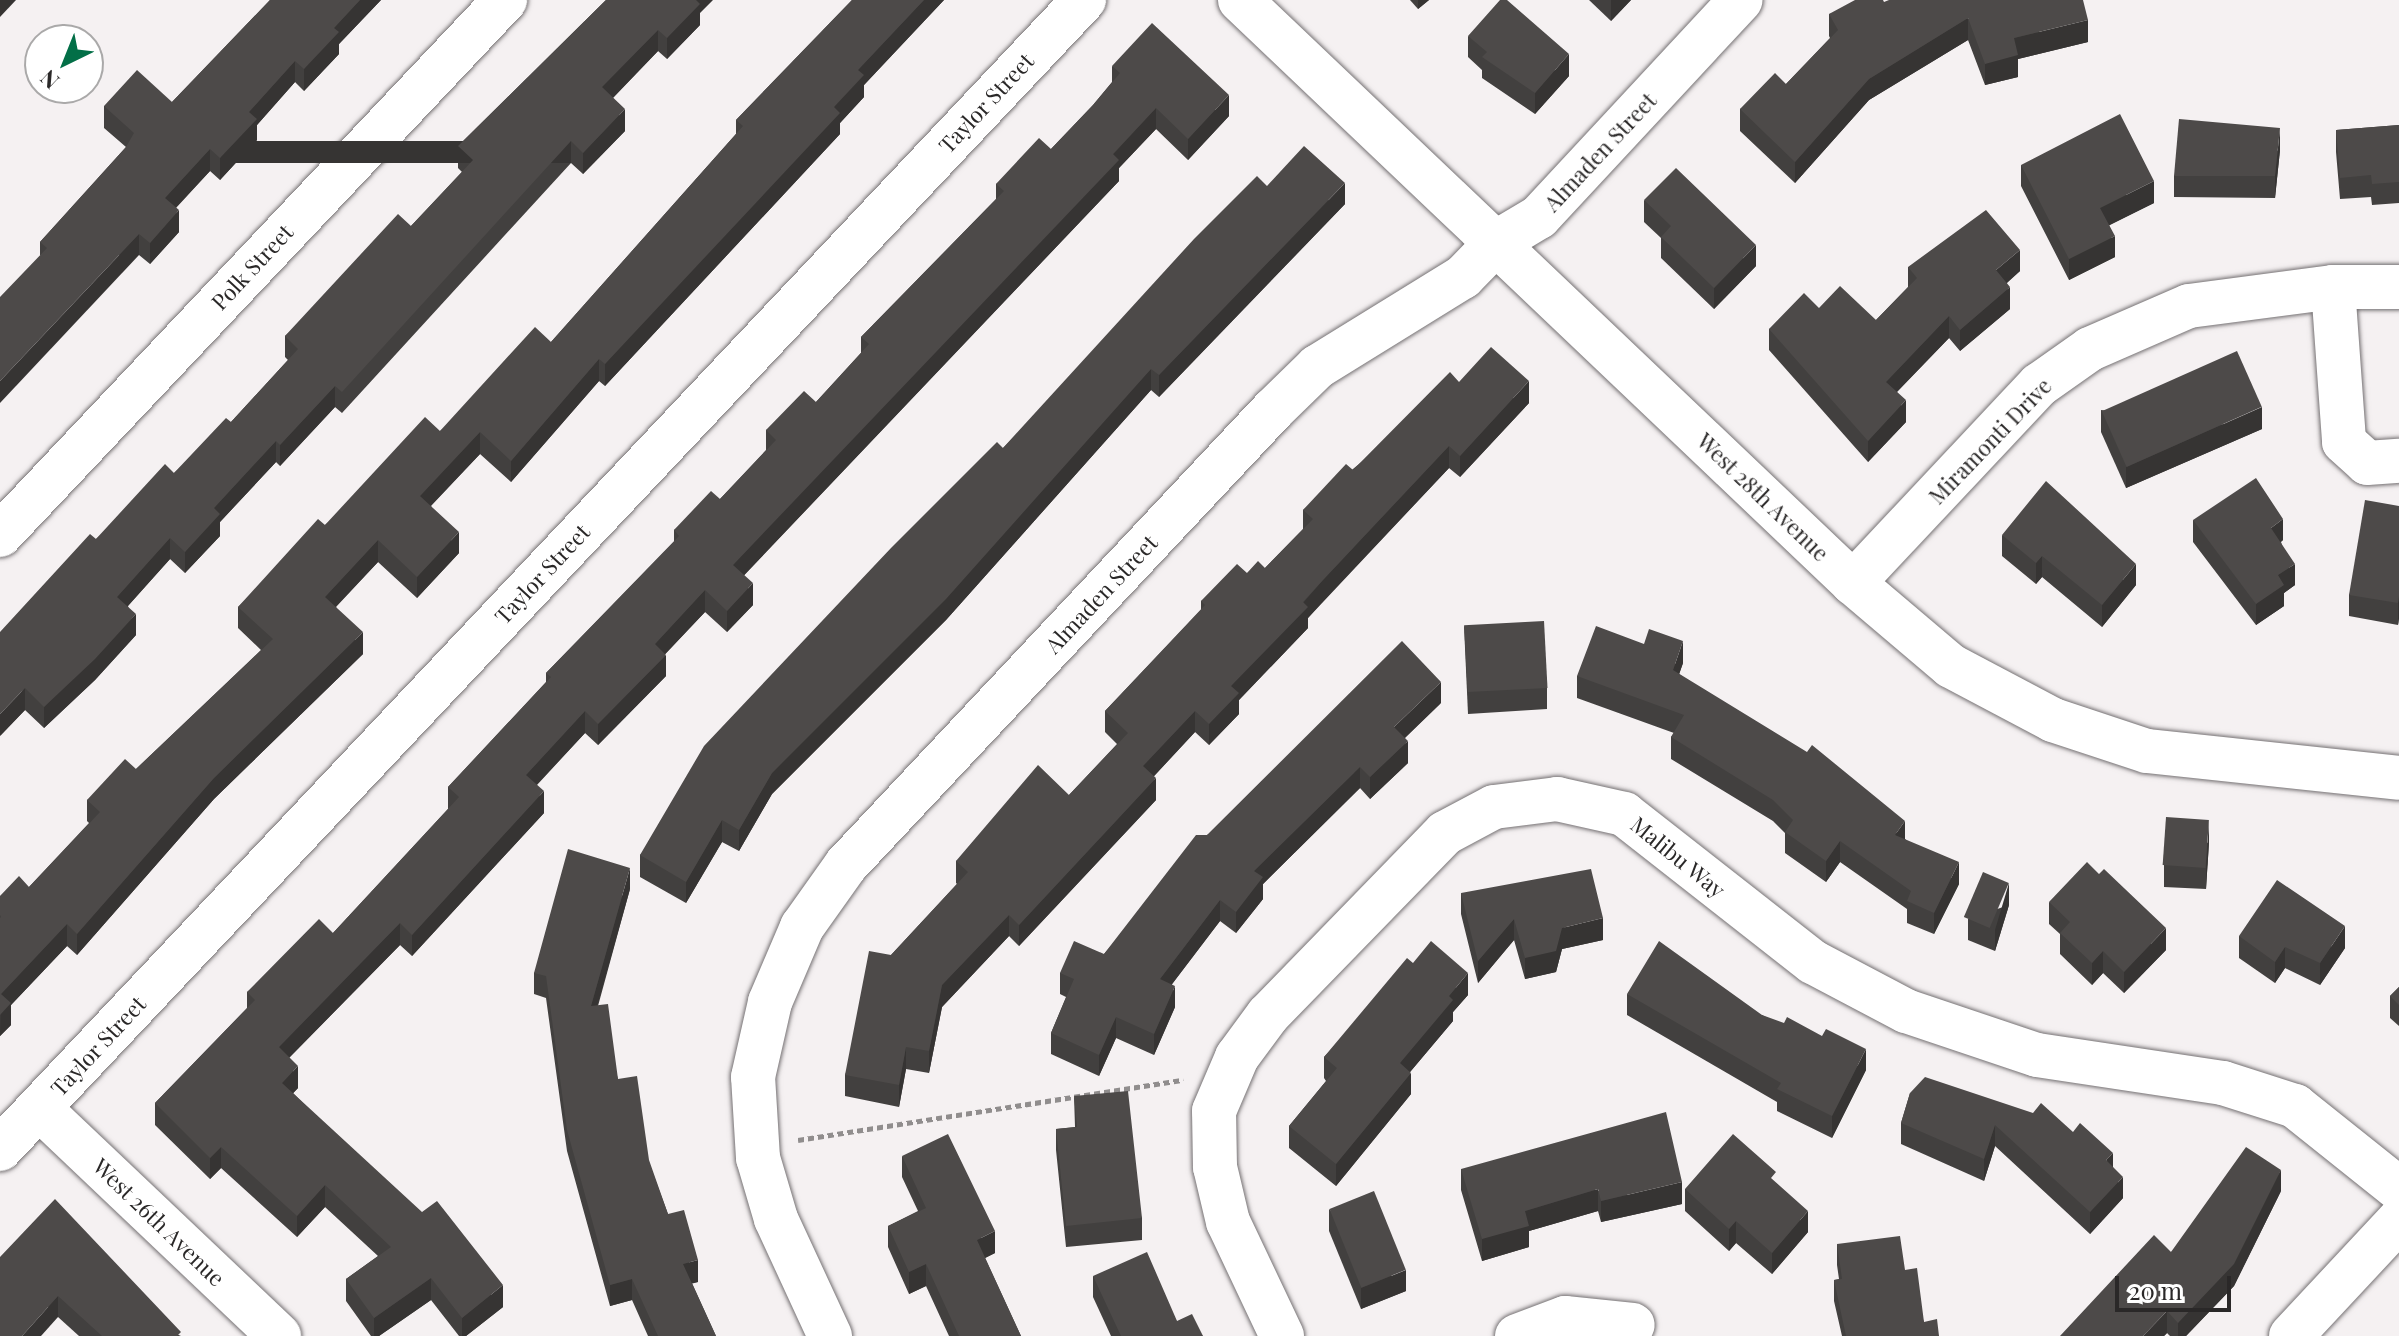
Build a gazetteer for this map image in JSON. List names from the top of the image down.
{
  "streets": {
    "street": [
      "Taylor Street",
      "Almaden Street",
      "Polk Street",
      "Miramonti Drive",
      "West 28th Avenue",
      "Malibu Way",
      "West 26th Avenue"
    ]
  },
  "crossings": [
    ["Taylor Street", "West 26th Avenue"],
    ["Almaden Street", "West 28th Avenue"],
    ["Miramonti Drive", "West 28th Avenue"]
  ],
  "scale_bar": "20 m",
  "north": "bottom left"
}
